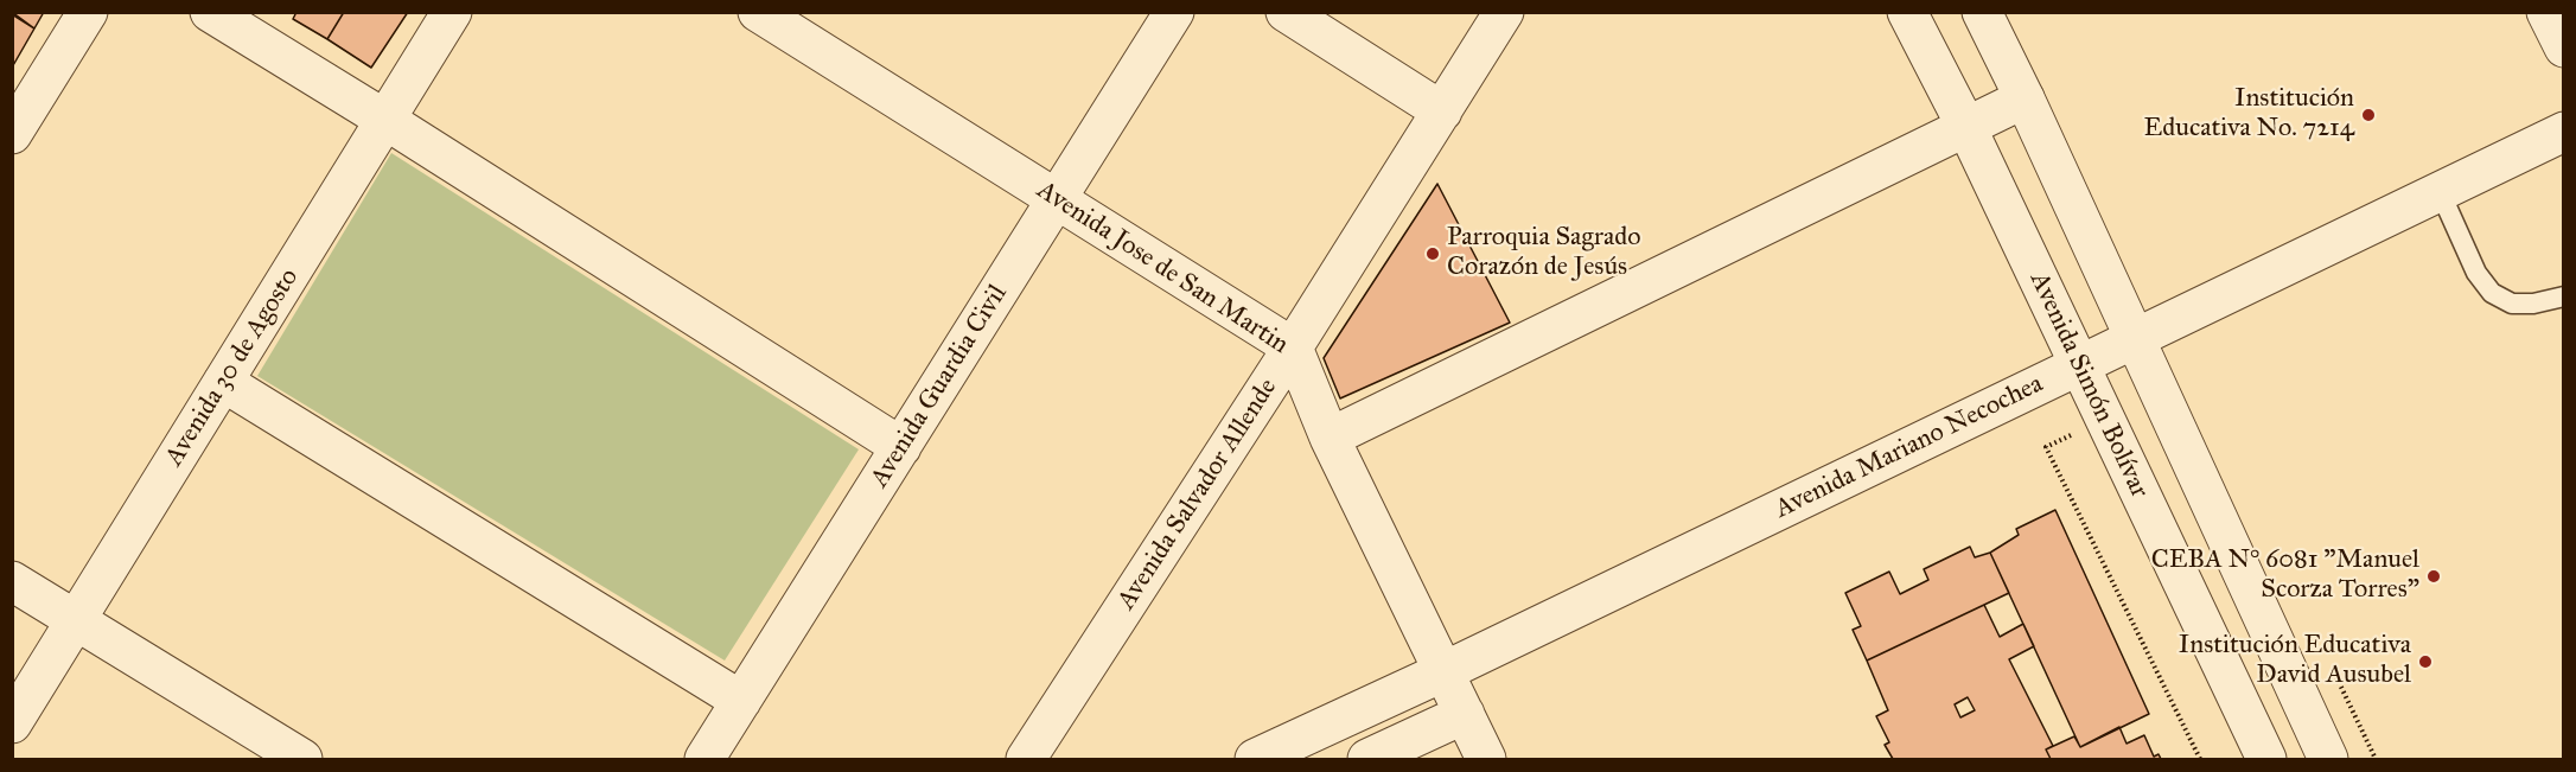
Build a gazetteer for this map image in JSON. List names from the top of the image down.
{
  "streets": {
    "street": [
      "Avenida Jose de San Martin",
      "Avenida 30 de Agosto",
      "Avenida Simón Bolívar",
      "Avenida Guardia Civil",
      "Avenida Mariano Necochea",
      "Avenida Salvador Allende"
    ]
  },
  "crossings": [
    ["Avenida Jose de San Martin", "Avenida Guardia Civil"],
    ["Avenida Jose de San Martin", "Avenida Mariano Necochea"],
    ["Avenida Jose de San Martin", "Avenida Salvador Allende"],
    ["Avenida Simón Bolívar", "Avenida Mariano Necochea"]
  ],
  "places": [
    "Institución Educativa No. 7214",
    "Parroquia Sagrado Corazón de Jesús",
    "CEBA N° 6081 \"Manuel Scorza Torres\"",
    "Institución Educativa David Ausubel"
  ]
}
